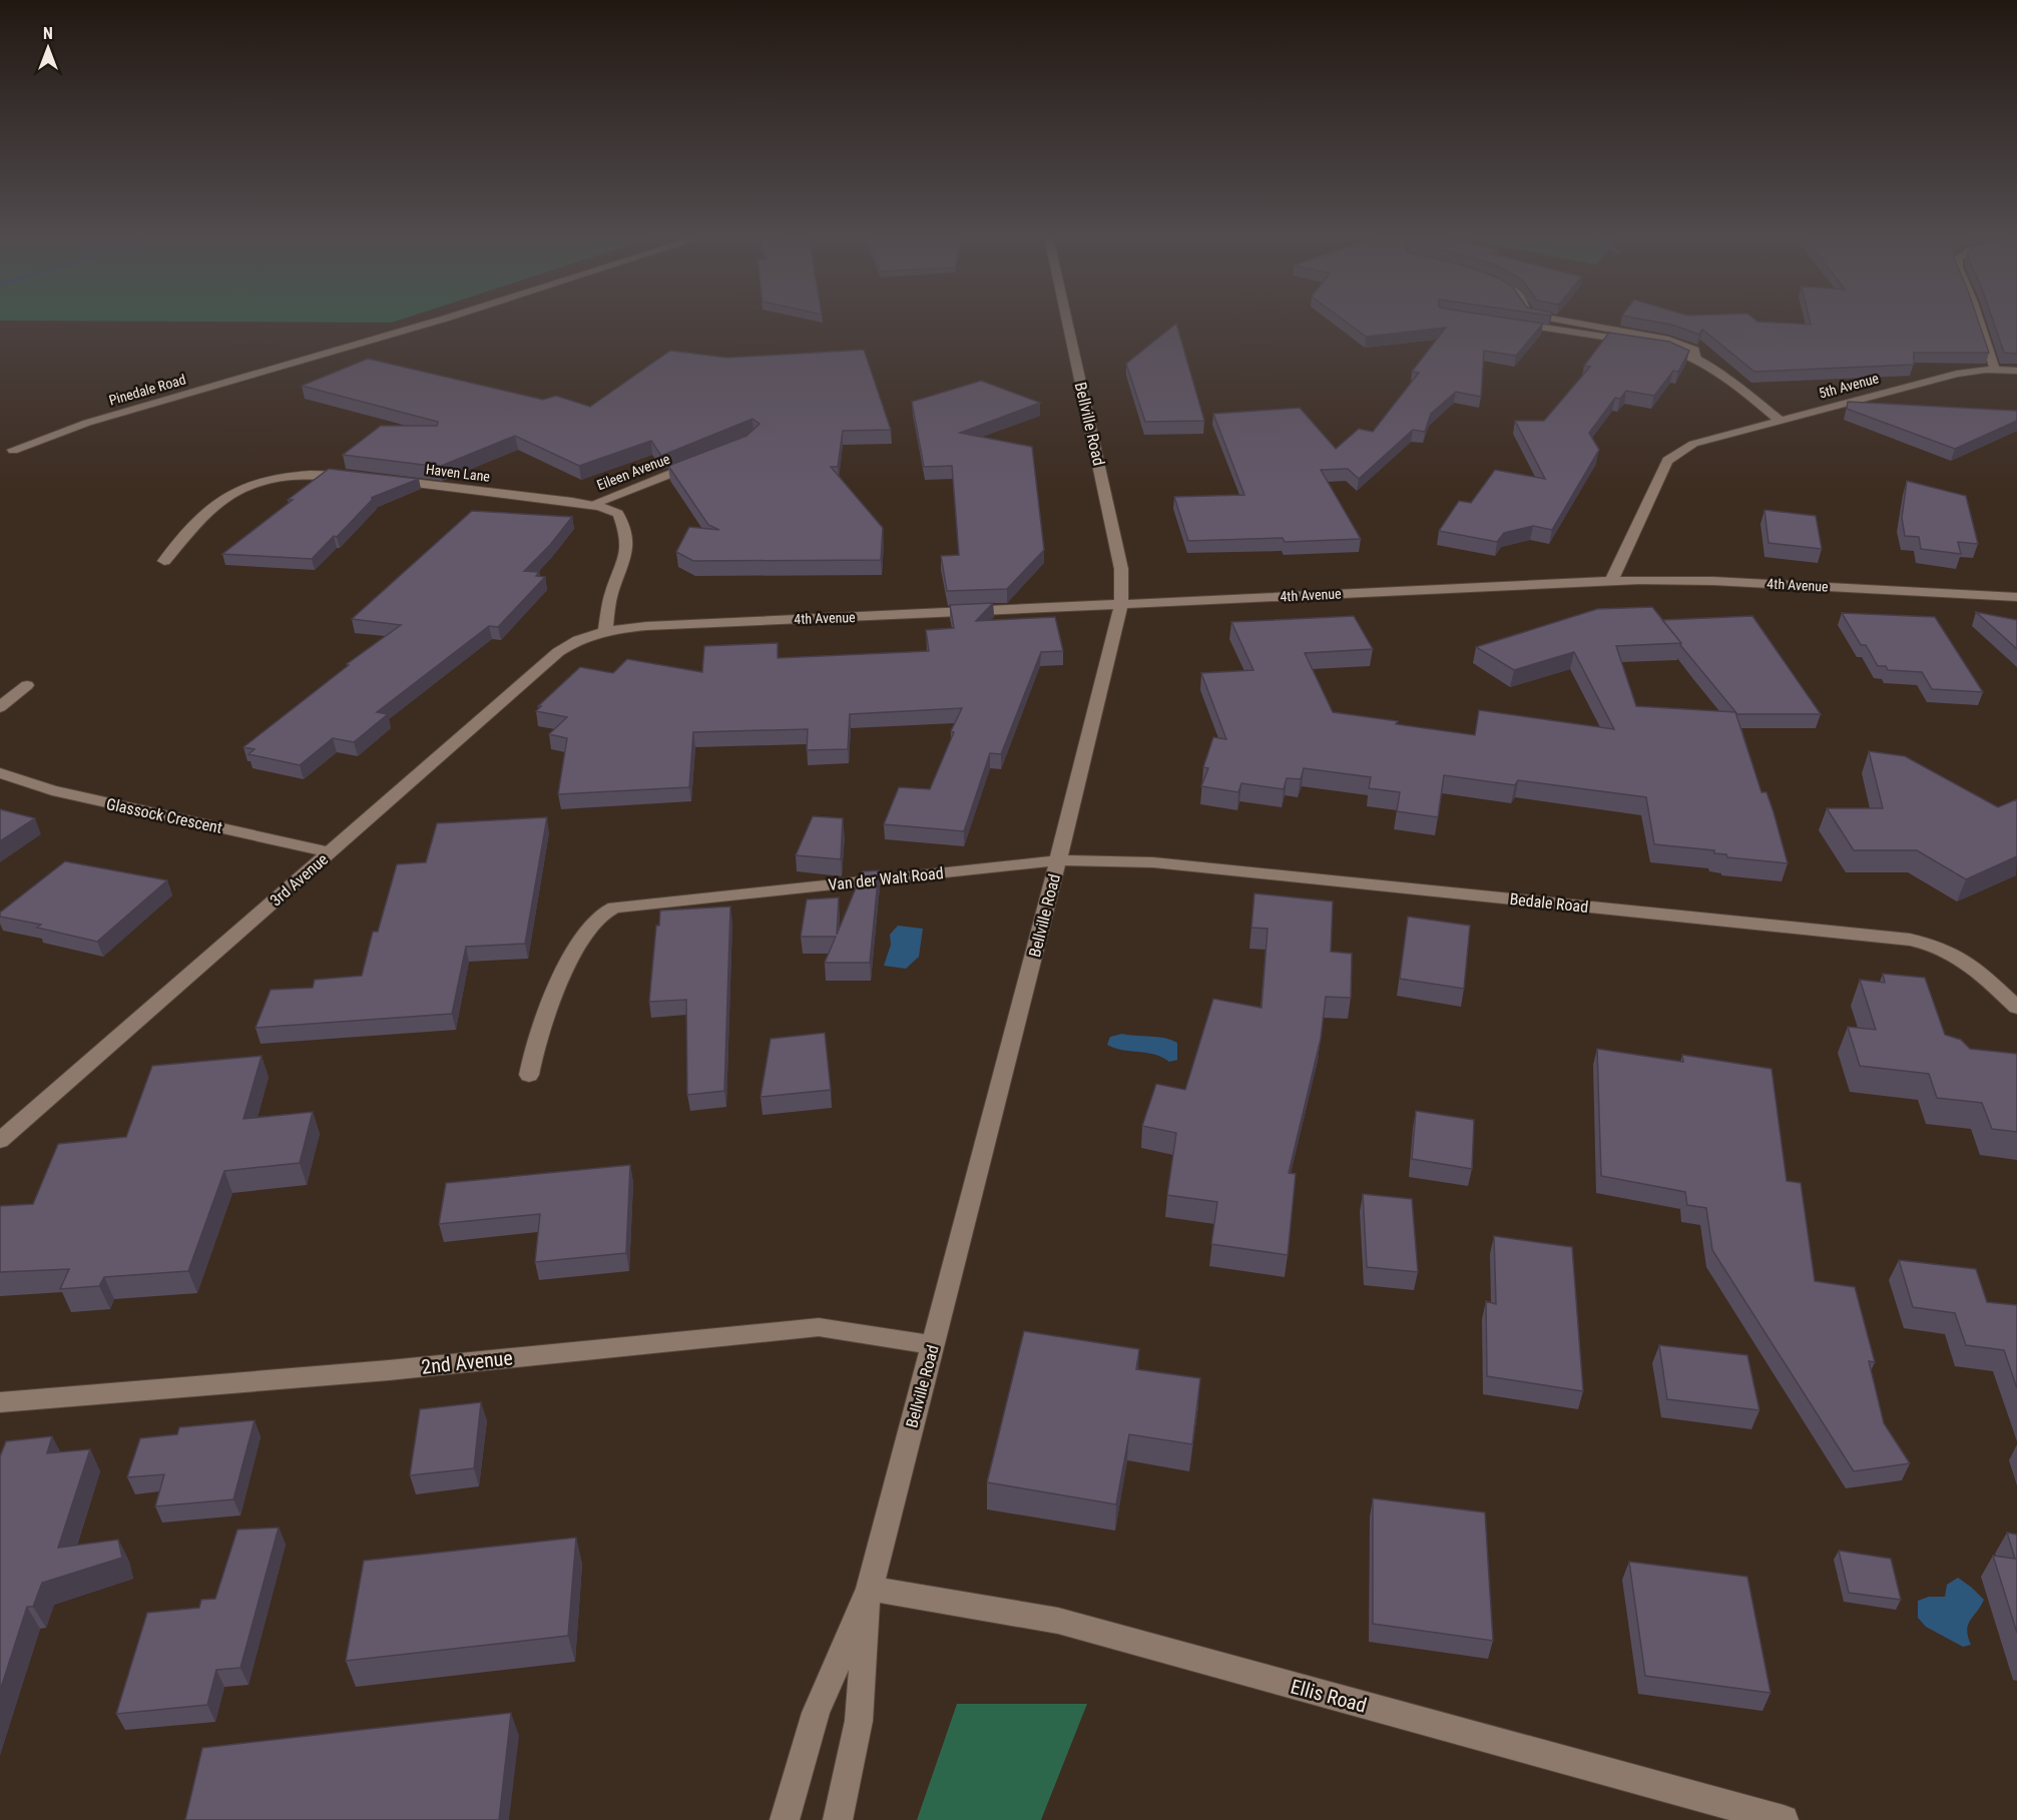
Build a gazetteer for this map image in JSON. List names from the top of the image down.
{
  "streets": {
    "street": [
      "5th Avenue",
      "Pinedale Road",
      "Bellville Road",
      "Eileen Avenue",
      "Haven Lane",
      "4th Avenue",
      "Glassock Crescent",
      "Van der Walt Road",
      "3rd Avenue",
      "Bedale Road",
      "2nd Avenue",
      "Ellis Road"
    ]
  },
  "crossings": [
    ["5th Avenue", "4th Avenue"],
    ["Bellville Road", "4th Avenue"],
    ["Bellville Road", "Van der Walt Road"],
    ["Bellville Road", "Bedale Road"],
    ["Bellville Road", "2nd Avenue"],
    ["Bellville Road", "Ellis Road"],
    ["Eileen Avenue", "Haven Lane"],
    ["Haven Lane", "4th Avenue"],
    ["Haven Lane", "3rd Avenue"],
    ["4th Avenue", "3rd Avenue"],
    ["Glassock Crescent", "3rd Avenue"],
    ["Van der Walt Road", "Bedale Road"]
  ],
  "north": "top"
}
